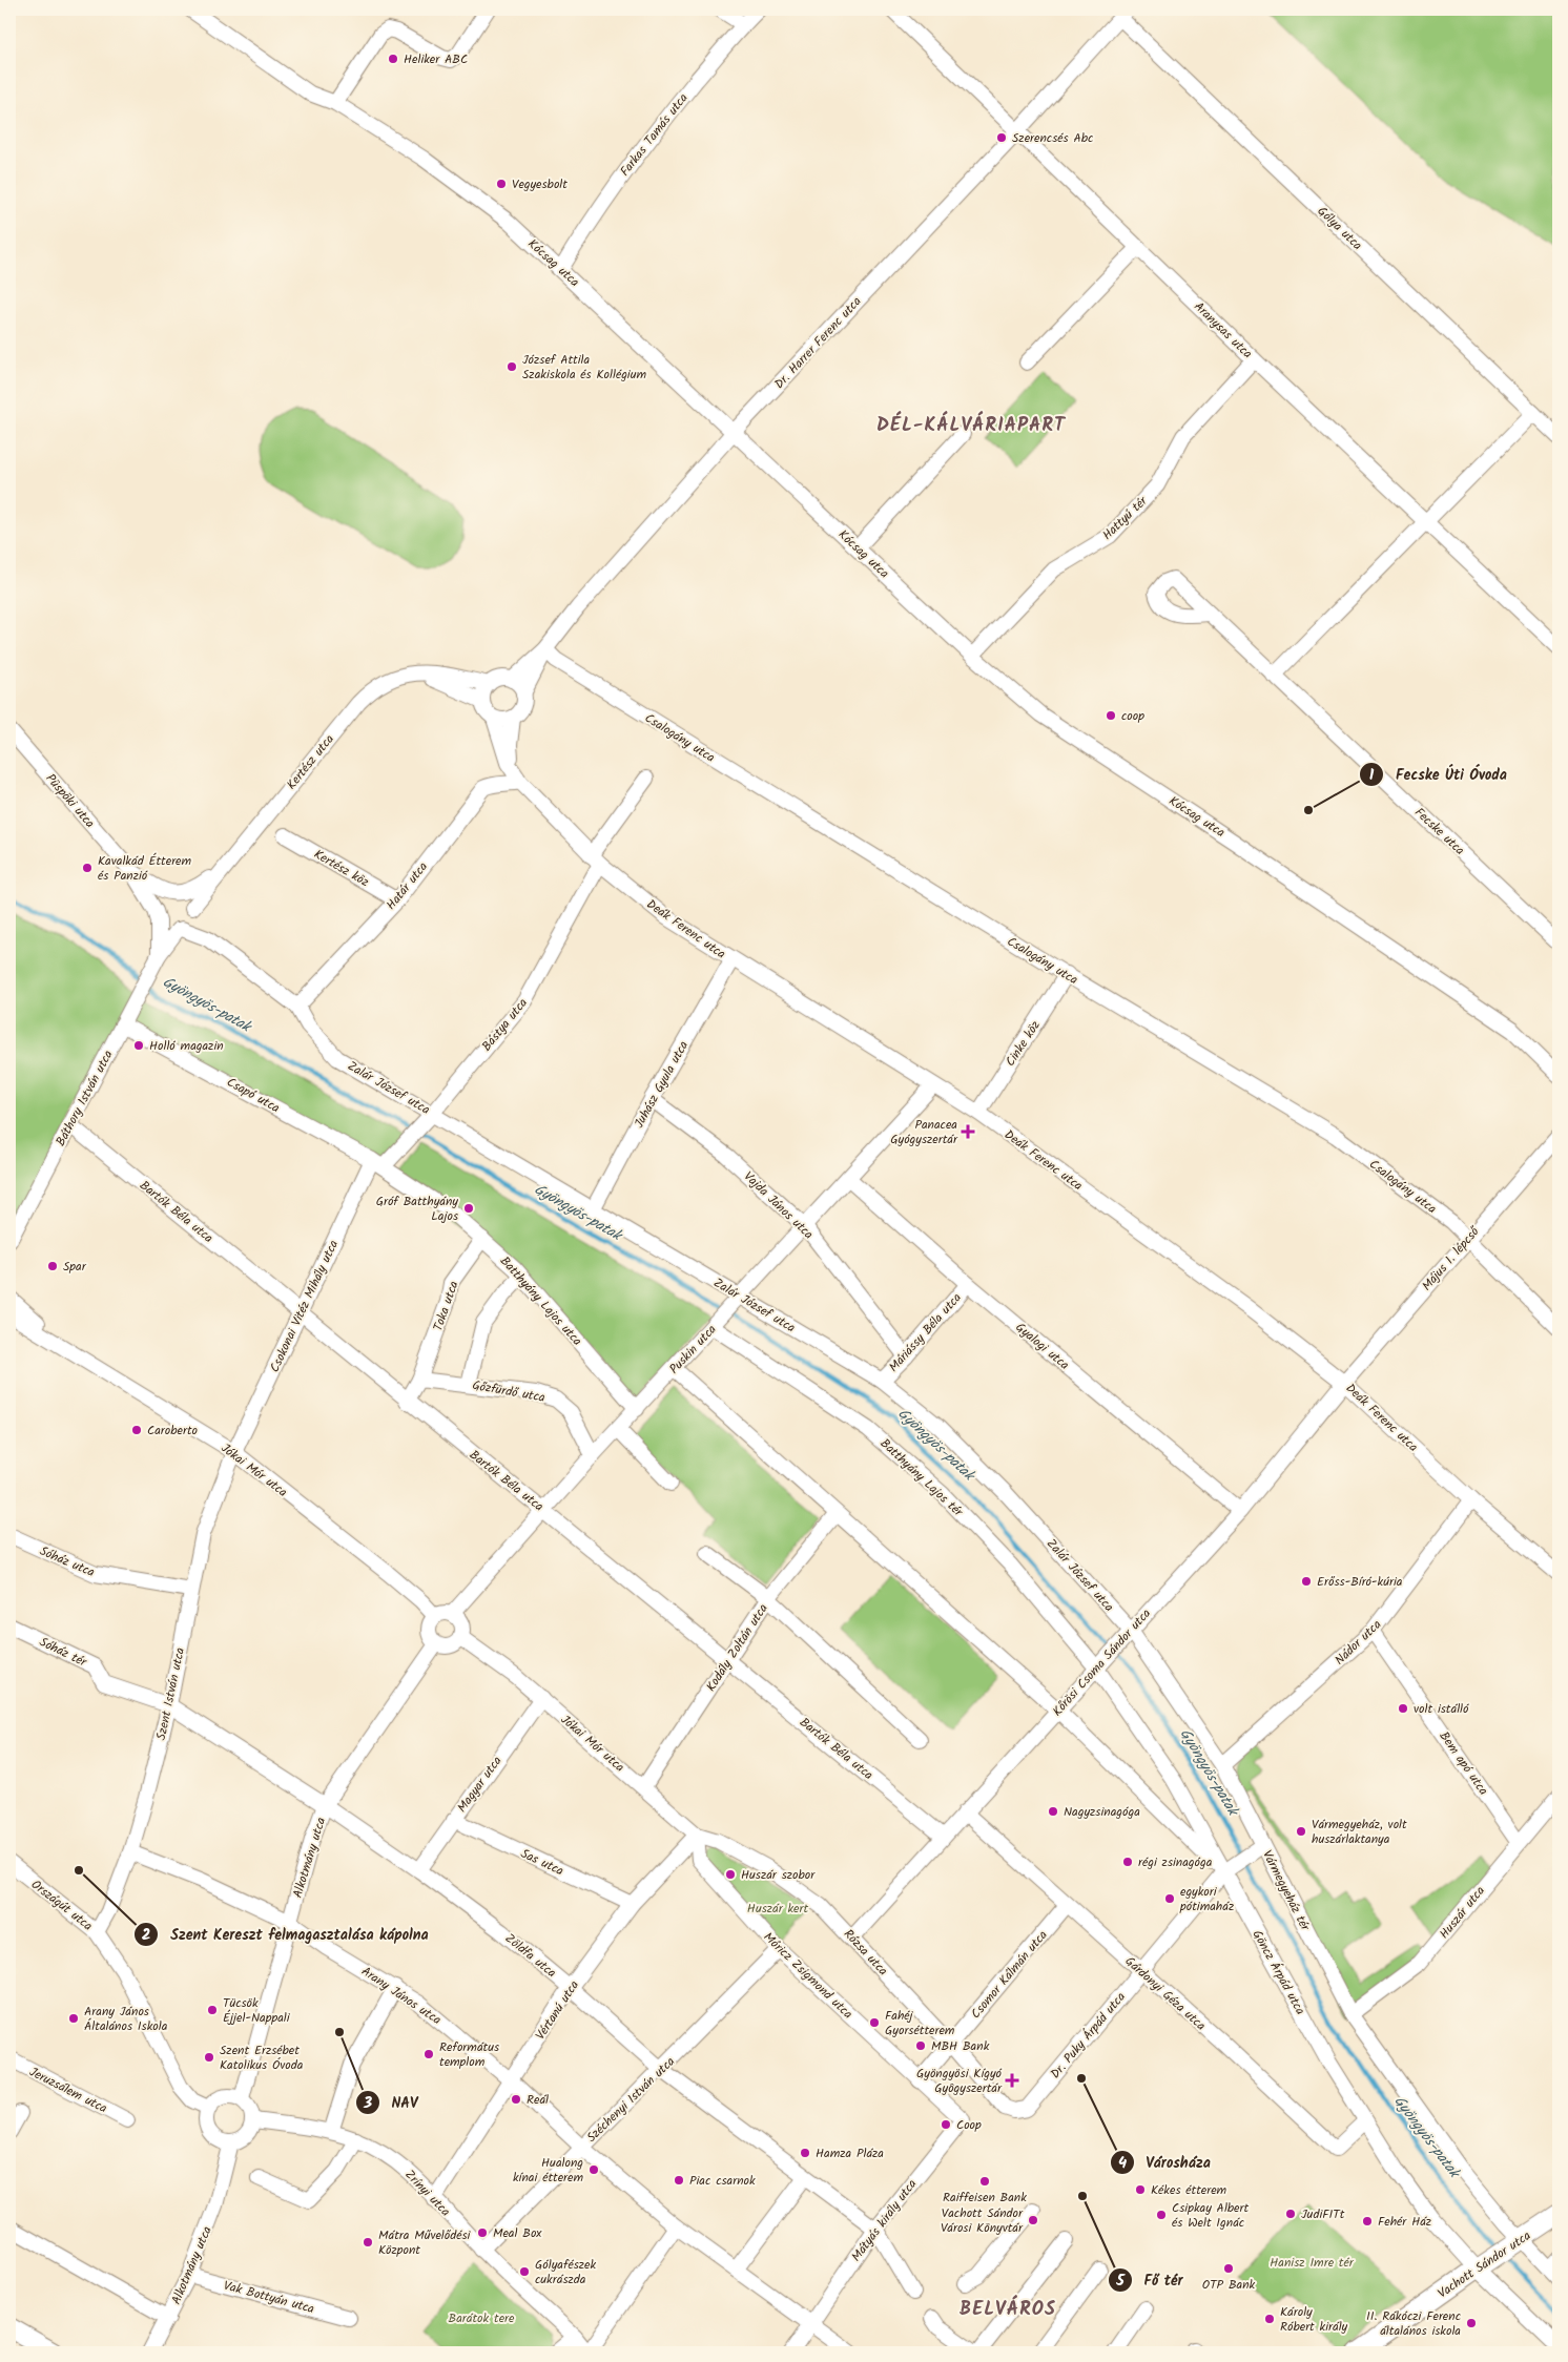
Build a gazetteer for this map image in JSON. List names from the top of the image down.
{
  "streets": {
    "main road": ["Vachott Sándor utca"],
    "street": [
      "Farkas Tamás utca",
      "Gólya utca",
      "Kócsag utca",
      "Aranysas utca",
      "Dr. Harrer Ferenc utca",
      "Hattyú tér",
      "Csalogány utca",
      "Kertész utca",
      "Püspöki utca",
      "Fecske utca",
      "Kertész köz",
      "Határ utca",
      "Deák Ferenc utca",
      "Bástya utca",
      "Cinke köz",
      "Juhász Gyula utca",
      "Zalár József utca",
      "Csapó utca",
      "Báthory István utca",
      "Vajda János utca",
      "Bartók Béla utca",
      "Május 1. lépcső",
      "Batthyány Lajos utca",
      "Csokonai Vitéz Mihály utca",
      "Toka utca",
      "Máriássy Béla utca",
      "Gyalogi utca",
      "Puskin utca",
      "Gőzfürdő utca",
      "Jókai Mór utca",
      "Batthyány Lajos tér",
      "Sóház utca",
      "Nádor utca",
      "Kodály Zoltán utca",
      "Sóház tér",
      "Kőrösi Csoma Sándor utca",
      "Szent István utca",
      "Bem apó utca",
      "Magyar utca",
      "Alkotmány utca",
      "Sas utca",
      "Vármegyeház tér",
      "Országút utca",
      "Huszár utca",
      "Rózsa utca",
      "Zöldfa utca",
      "Göncz Árpád utca",
      "Csomor Kálmán utca",
      "Móricz Zsigmond utca",
      "Gárdonyi Géza utca",
      "Arany János utca",
      "Vértanú utca",
      "Dr. Puky Árpád utca",
      "Jeruzsálem utca",
      "Széchenyi István utca",
      "Zrínyi utca",
      "Mátyás király utca",
      "Vak Bottyán utca"
    ]
  },
  "crossings": [
    ["Farkas Tamás utca", "Kócsag utca"],
    ["Gólya utca", "Dr. Harrer Ferenc utca"],
    ["Kócsag utca", "Dr. Harrer Ferenc utca"],
    ["Kócsag utca", "Hattyú tér"],
    ["Aranysas utca", "Dr. Harrer Ferenc utca"],
    ["Aranysas utca", "Hattyú tér"],
    ["Dr. Harrer Ferenc utca", "Csalogány utca"],
    ["Dr. Harrer Ferenc utca", "Kertész utca"],
    ["Csalogány utca", "Cinke köz"],
    ["Csalogány utca", "Május 1. lépcső"],
    ["Kertész köz", "Határ utca"],
    ["Határ utca", "Deák Ferenc utca"],
    ["Határ utca", "Zalár József utca"],
    ["Deák Ferenc utca", "Bástya utca"],
    ["Deák Ferenc utca", "Cinke köz"],
    ["Deák Ferenc utca", "Juhász Gyula utca"],
    ["Deák Ferenc utca", "Május 1. lépcső"],
    ["Deák Ferenc utca", "Puskin utca"],
    ["Deák Ferenc utca", "Nádor utca"],
    ["Deák Ferenc utca", "Kőrösi Csoma Sándor utca"],
    ["Bástya utca", "Zalár József utca"],
    ["Bástya utca", "Csapó utca"],
    ["Bástya utca", "Batthyány Lajos utca"],
    ["Bástya utca", "Csokonai Vitéz Mihály utca"],
    ["Juhász Gyula utca", "Zalár József utca"],
    ["Juhász Gyula utca", "Vajda János utca"],
    ["Zalár József utca", "Máriássy Béla utca"],
    ["Zalár József utca", "Puskin utca"],
    ["Zalár József utca", "Nádor utca"],
    ["Zalár József utca", "Kőrösi Csoma Sándor utca"],
    ["Zalár József utca", "Vármegyeház tér"],
    ["Csapó utca", "Báthory István utca"],
    ["Csapó utca", "Batthyány Lajos utca"],
    ["Csapó utca", "Csokonai Vitéz Mihály utca"],
    ["Báthory István utca", "Bartók Béla utca"],
    ["Vajda János utca", "Máriássy Béla utca"],
    ["Vajda János utca", "Puskin utca"],
    ["Bartók Béla utca", "Csokonai Vitéz Mihály utca"],
    ["Bartók Béla utca", "Puskin utca"],
    ["Bartók Béla utca", "Kodály Zoltán utca"],
    ["Bartók Béla utca", "Kőrösi Csoma Sándor utca"],
    ["Május 1. lépcső", "Kőrösi Csoma Sándor utca"],
    ["Batthyány Lajos utca", "Csokonai Vitéz Mihály utca"],
    ["Batthyány Lajos utca", "Toka utca"],
    ["Batthyány Lajos utca", "Puskin utca"],
    ["Csokonai Vitéz Mihály utca", "Jókai Mór utca"],
    ["Csokonai Vitéz Mihály utca", "Szent István utca"],
    ["Toka utca", "Gőzfürdő utca"],
    ["Máriássy Béla utca", "Gyalogi utca"],
    ["Gyalogi utca", "Puskin utca"],
    ["Gyalogi utca", "Kőrösi Csoma Sándor utca"],
    ["Puskin utca", "Gőzfürdő utca"],
    ["Puskin utca", "Jókai Mór utca"],
    ["Puskin utca", "Batthyány Lajos tér"],
    ["Puskin utca", "Alkotmány utca"],
    ["Jókai Mór utca", "Kodály Zoltán utca"],
    ["Jókai Mór utca", "Szent István utca"],
    ["Jókai Mór utca", "Magyar utca"],
    ["Jókai Mór utca", "Alkotmány utca"],
    ["Jókai Mór utca", "Rózsa utca"],
    ["Jókai Mór utca", "Móricz Zsigmond utca"],
    ["Jókai Mór utca", "Vértanú utca"],
    ["Batthyány Lajos tér", "Kőrösi Csoma Sándor utca"],
    ["Batthyány Lajos tér", "Göncz Árpád utca"],
    ["Sóház utca", "Szent István utca"],
    ["Nádor utca", "Bem apó utca"],
    ["Nádor utca", "Vármegyeház tér"],
    ["Sóház tér", "Szent István utca"],
    ["Sóház tér", "Zöldfa utca"],
    ["Kőrösi Csoma Sándor utca", "Rózsa utca"],
    ["Kőrösi Csoma Sándor utca", "Göncz Árpád utca"],
    ["Kőrösi Csoma Sándor utca", "Gárdonyi Géza utca"],
    ["Szent István utca", "Országút utca"],
    ["Szent István utca", "Zöldfa utca"],
    ["Szent István utca", "Arany János utca"],
    ["Bem apó utca", "Huszár utca"],
    ["Magyar utca", "Sas utca"],
    ["Magyar utca", "Zöldfa utca"],
    ["Alkotmány utca", "Országút utca"],
    ["Alkotmány utca", "Zöldfa utca"],
    ["Alkotmány utca", "Arany János utca"],
    ["Alkotmány utca", "Zrínyi utca"],
    ["Alkotmány utca", "Vak Bottyán utca"],
    ["Sas utca", "Vértanú utca"],
    ["Vármegyeház tér", "Huszár utca"],
    ["Vármegyeház tér", "Dr. Puky Árpád utca"],
    ["Országút utca", "Zrínyi utca"],
    ["Rózsa utca", "Csomor Kálmán utca"],
    ["Rózsa utca", "Móricz Zsigmond utca"],
    ["Rózsa utca", "Vértanú utca"],
    ["Rózsa utca", "Dr. Puky Árpád utca"],
    ["Zöldfa utca", "Vértanú utca"],
    ["Zöldfa utca", "Széchenyi István utca"],
    ["Zöldfa utca", "Mátyás király utca"],
    ["Göncz Árpád utca", "Gárdonyi Géza utca"],
    ["Göncz Árpád utca", "Dr. Puky Árpád utca"],
    ["Göncz Árpád utca", "Vachott Sándor utca"],
    ["Csomor Kálmán utca", "Móricz Zsigmond utca"],
    ["Csomor Kálmán utca", "Gárdonyi Géza utca"],
    ["Móricz Zsigmond utca", "Vértanú utca"],
    ["Móricz Zsigmond utca", "Széchenyi István utca"],
    ["Móricz Zsigmond utca", "Mátyás király utca"],
    ["Gárdonyi Géza utca", "Dr. Puky Árpád utca"],
    ["Arany János utca", "Vértanú utca"],
    ["Arany János utca", "Széchenyi István utca"],
    ["Arany János utca", "Mátyás király utca"],
    ["Vértanú utca", "Zrínyi utca"],
    ["Széchenyi István utca", "Zrínyi utca"]
  ],
  "districts": ["DÉL-KÁLVÁRIAPART", "BELVÁROS"],
  "water": ["Gyöngyös-patak"],
  "parks": ["Huszár kert", "Hanisz Imre tér", "Barátok tere"],
  "places": {
    "other": [
      "Heliker ABC",
      "Szerencsés Abc",
      "Vegyesbolt",
      "József Attila Szakiskola és Kollégium",
      "coop",
      "Fecske Úti Óvoda",
      "Kavalkád Étterem és Panzió",
      "Holló magazin",
      "Gróf Batthyány Lajos",
      "Spar",
      "Caroberto",
      "Erőss-Bíró-kúria",
      "volt istálló",
      "Nagyzsinagóga",
      "Vármegyeház, volt huszárlaktanya",
      "régi zsinagóga",
      "Szent Kereszt felmagasztalása kápolna",
      "Huszár szobor",
      "egykori pótimaház",
      "Tücsök Éjjel-Nappali",
      "Arany János Általános Iskola",
      "Fahéj Gyorsétterem",
      "NAV",
      "MBH Bank",
      "Református templom",
      "Szent Erzsébet Katolikus Óvoda",
      "Városháza",
      "Reál",
      "Coop",
      "Hamza Pláza",
      "Hualong kínai étterem",
      "Piac csarnok",
      "Raiffeisen Bank",
      "Kékes étterem",
      "Fő tér",
      "JudiFITt",
      "Csipkay Albert és Welt Ignác",
      "Vachott Sándor Városi Könyvtár",
      "Fehér Ház",
      "Meal Box",
      "Mátra Művelődési Központ",
      "OTP Bank",
      "Gólyafészek cukrászda",
      "Károly Róbert király",
      "II. Rákóczi Ferenc általános iskola"
    ],
    "health": ["Panacea Gyógyszertár", "Gyöngyösi Kígyó Gyôgyszertár"]
  }
}
